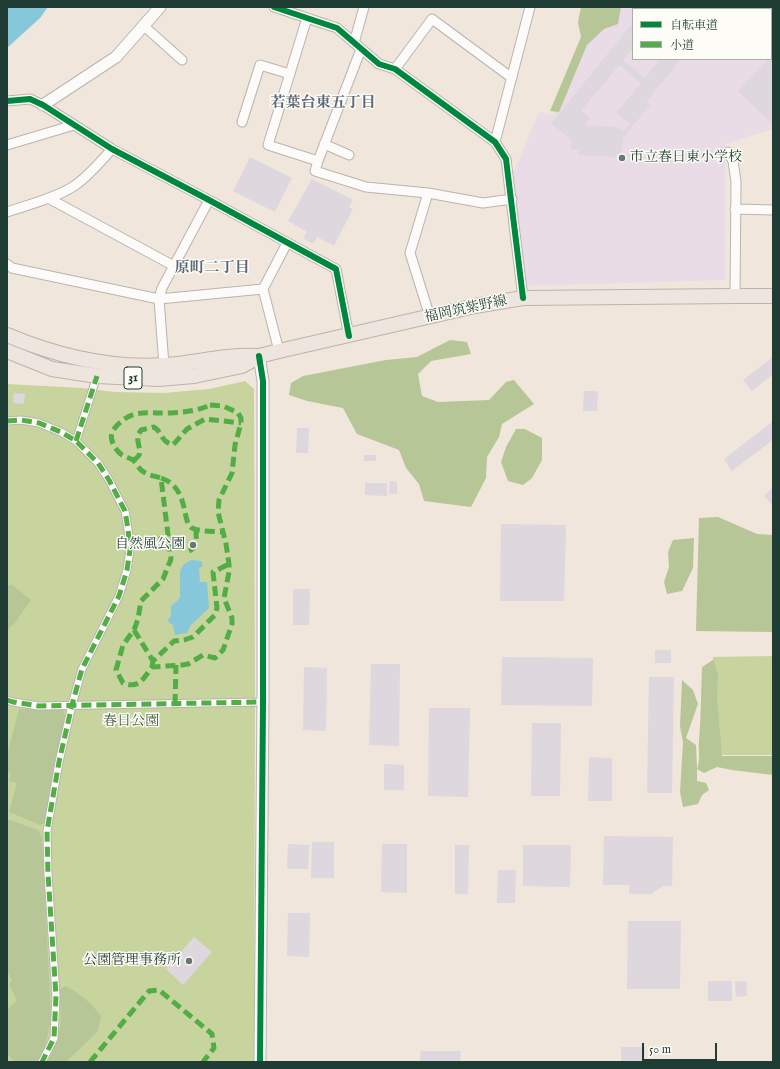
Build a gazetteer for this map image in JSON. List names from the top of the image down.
{
  "streets": {
    "main road": ["福岡筑紫野線", "31"]
  },
  "districts": ["若葉台東五丁目", "原町二丁目"],
  "parks": ["春日公園"],
  "places": ["市立春日東小学校", "自然風公園", "公園管理事務所"],
  "legend": ["自転車道", "小道"],
  "scale_bar": "50 m"
}
